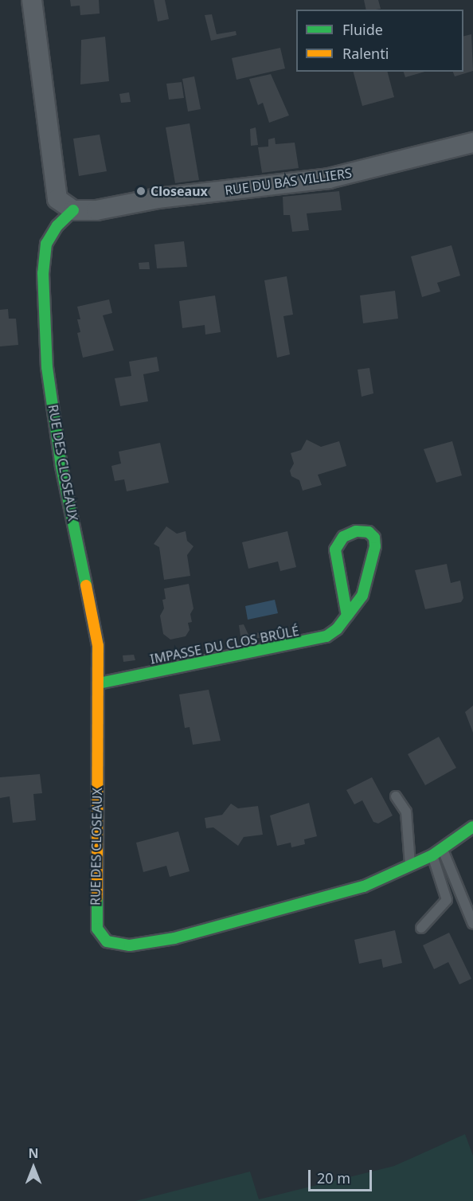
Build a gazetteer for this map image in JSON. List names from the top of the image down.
{
  "streets": {
    "street": ["RUE DU BAS VILLIERS", "RUE DES CLOSEAUX", "IMPASSE DU CLOS BRÛLÉ"]
  },
  "crossings": [
    ["RUE DU BAS VILLIERS", "RUE DES CLOSEAUX"],
    ["RUE DES CLOSEAUX", "IMPASSE DU CLOS BRÛLÉ"]
  ],
  "places": ["Closeaux"],
  "legend": ["Fluide", "Ralenti"],
  "scale_bar": "20 m",
  "north": "top"
}
